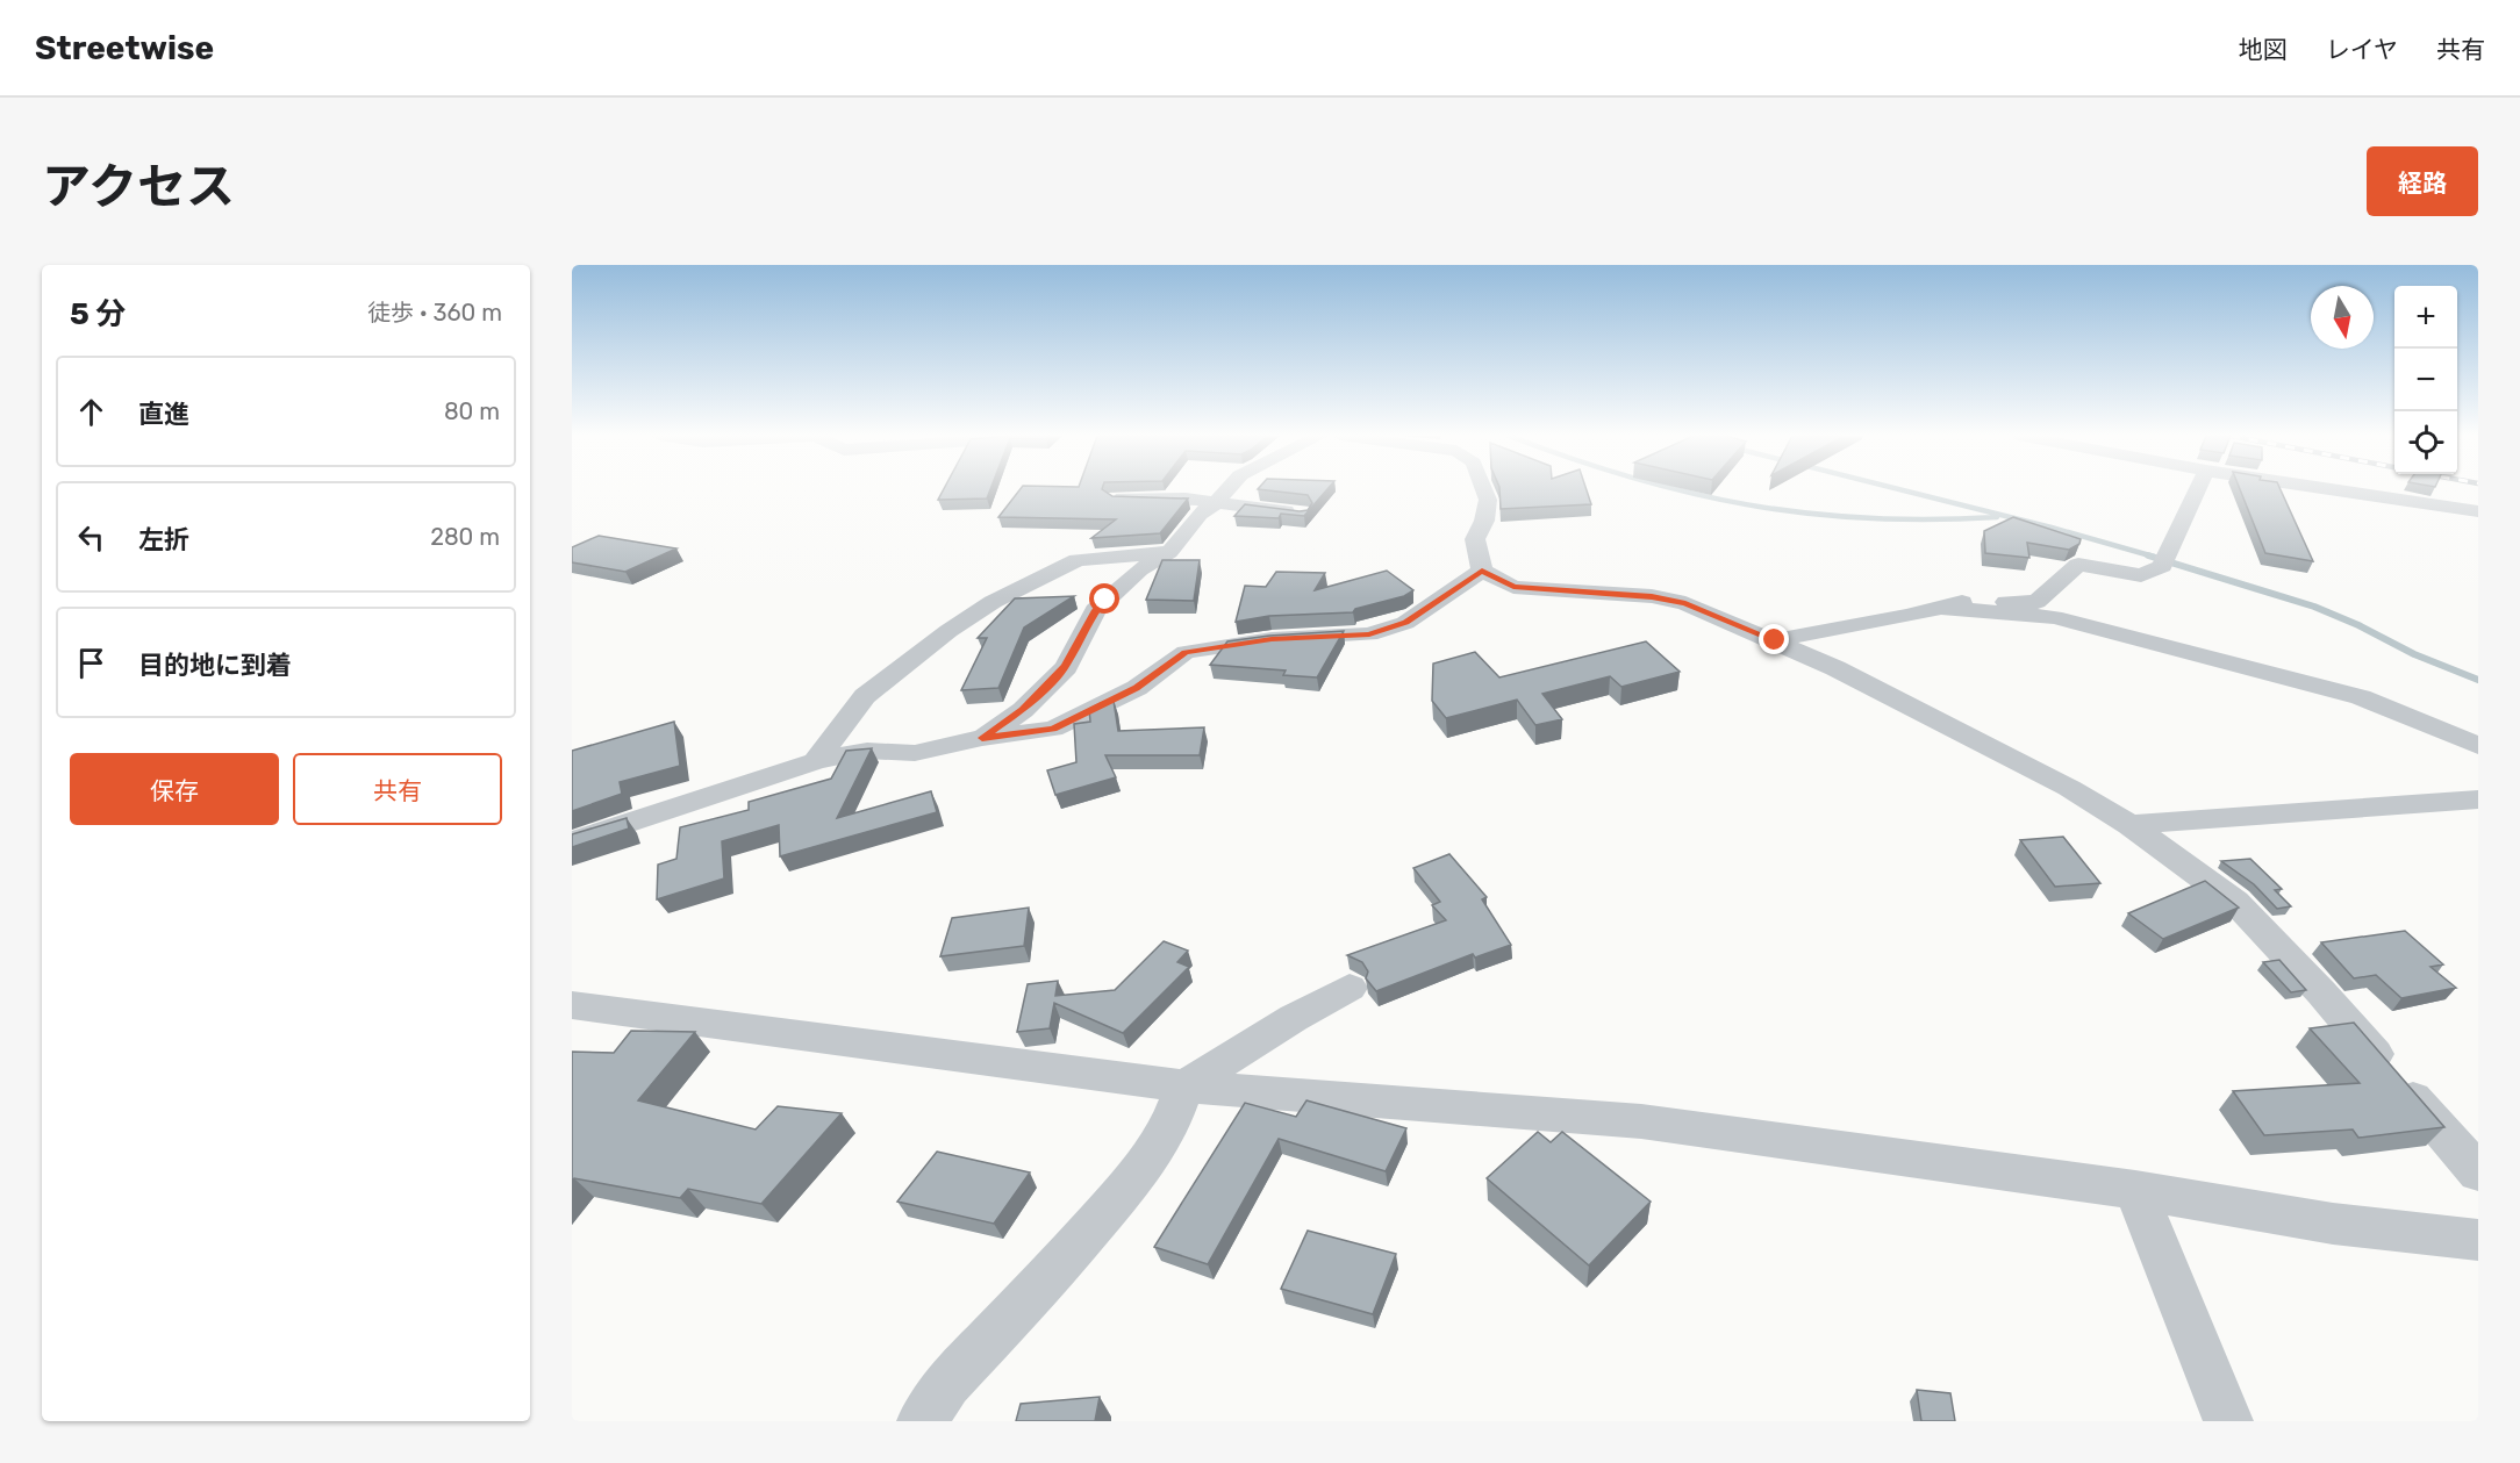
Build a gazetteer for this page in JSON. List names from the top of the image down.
{
  "north": "bottom",
  "page": {
    "header": "Streetwise",
    "nav": ["地図", "レイヤ", "共有"],
    "title": "アクセス",
    "buttons": [
      "経路",
      ["保存", "共有"]
    ],
    "heading": ["5 分", "徒歩 · 360 m"],
    "map_buttons": ["+", "−"],
    "list": [
      ["直進", "80 m"],
      ["左折", "280 m"],
      "目的地に到着"
    ]
  }
}
